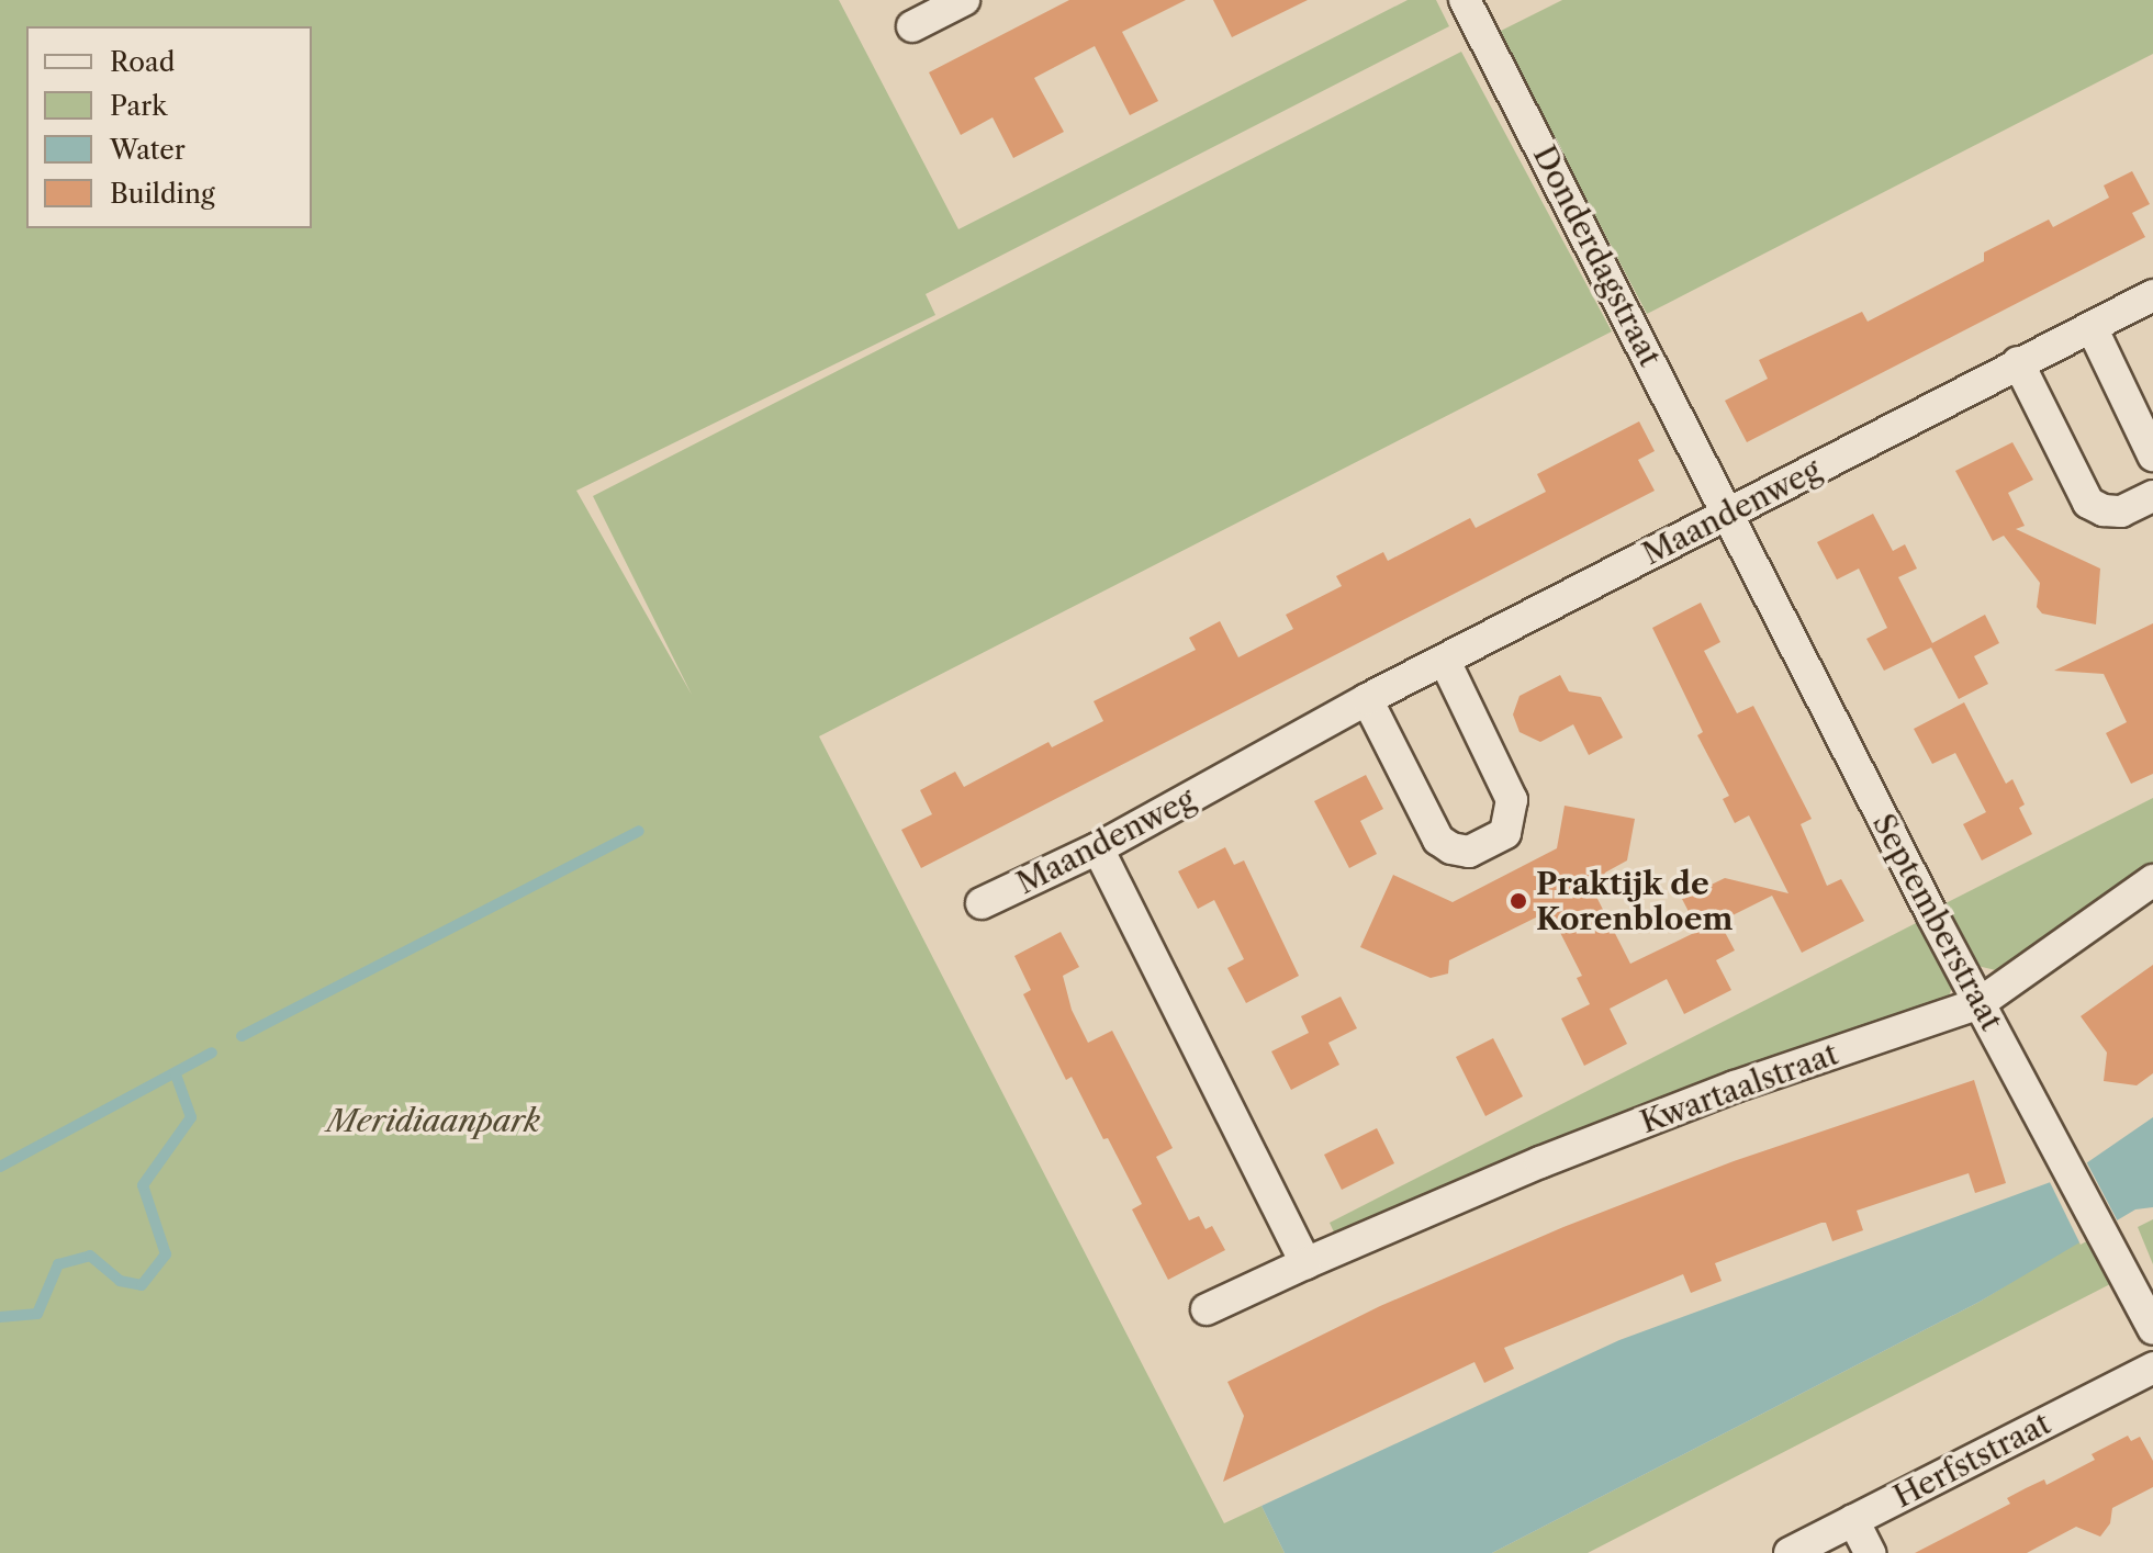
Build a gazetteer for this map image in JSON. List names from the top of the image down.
{
  "streets": {
    "street": [
      "Donderdagstraat",
      "Maandenweg",
      "Septemberstraat",
      "Kwartaalstraat",
      "Herfststraat"
    ]
  },
  "crossings": [
    ["Donderdagstraat", "Maandenweg"],
    ["Donderdagstraat", "Septemberstraat"],
    ["Maandenweg", "Septemberstraat"],
    ["Septemberstraat", "Kwartaalstraat"]
  ],
  "parks": ["Meridiaanpark"],
  "places": ["Praktijk de Korenbloem"],
  "legend": [
    "Road",
    "Park",
    "Water",
    "Building"
  ]
}
